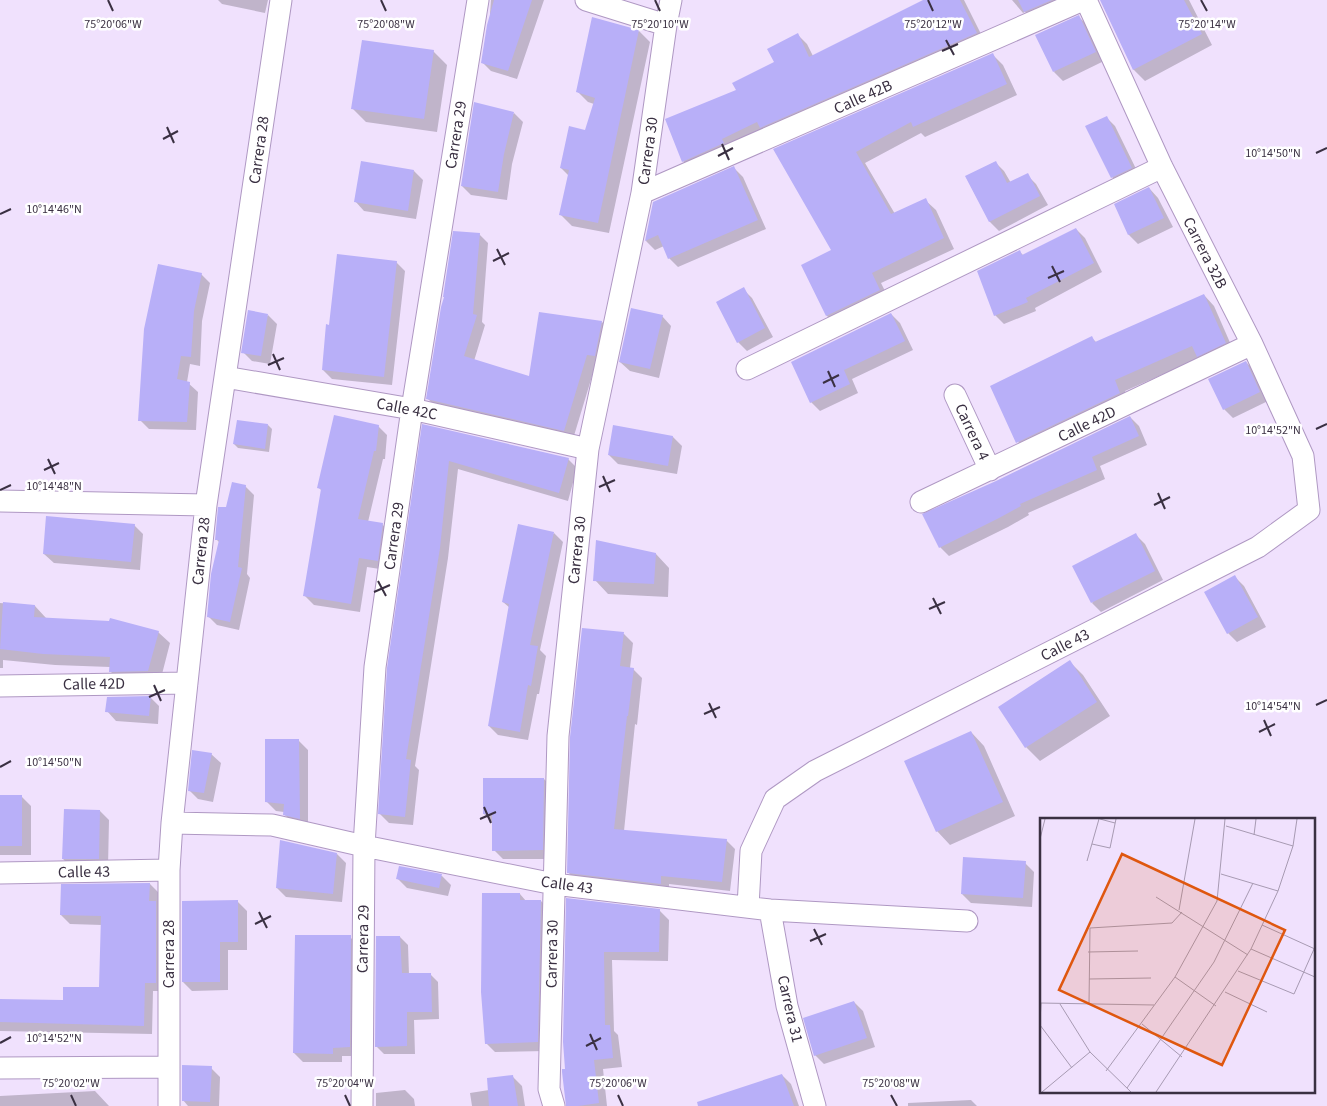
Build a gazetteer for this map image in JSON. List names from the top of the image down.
{
  "streets": {
    "street": [
      "Calle 42B",
      "Carrera 29",
      "Carrera 28",
      "Carrera 30",
      "Carrera 32B",
      "Calle 42C",
      "Calle 42D",
      "Carrera 4",
      "Calle 43",
      "Carrera 31"
    ]
  },
  "crossings": [
    ["Calle 42B", "Carrera 30"],
    ["Calle 42B", "Carrera 32B"],
    ["Carrera 29", "Calle 42C"],
    ["Carrera 29", "Calle 43"],
    ["Carrera 28", "Calle 42C"],
    ["Carrera 28", "Calle 42D"],
    ["Carrera 28", "Calle 43"],
    ["Carrera 30", "Calle 42C"],
    ["Carrera 30", "Calle 43"],
    ["Carrera 32B", "Calle 42D"],
    ["Carrera 32B", "Calle 43"],
    ["Calle 42D", "Carrera 4"],
    ["Calle 43", "Carrera 31"]
  ],
  "coordinates": [
    "75°20'06\"W",
    "75°20'08\"W",
    "75°20'10\"W",
    "75°20'12\"W",
    "75°20'14\"W",
    "10°14'50\"N",
    "10°14'46\"N",
    "10°14'52\"N",
    "10°14'48\"N",
    "10°14'54\"N",
    "75°20'02\"W",
    "75°20'04\"W"
  ]
}
